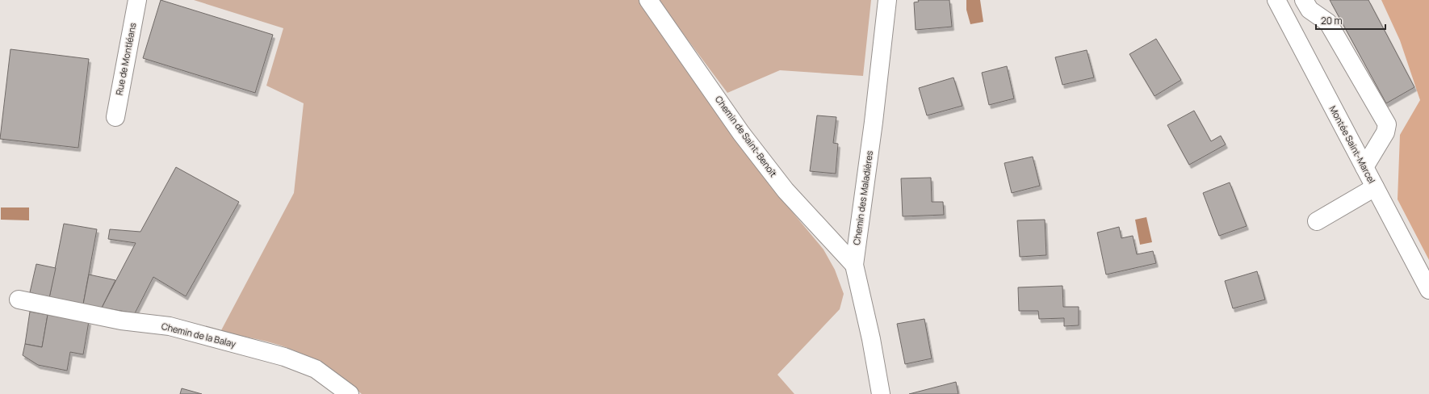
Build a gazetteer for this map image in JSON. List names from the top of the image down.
{
  "streets": {
    "street": [
      "Rue de Montléans",
      "Chemin de Saint-Benoît",
      "Montée Saint-Marcel",
      "Chemin des Maladières",
      "Chemin de la Balay"
    ]
  },
  "crossings": [
    ["Chemin de Saint-Benoît", "Chemin des Maladières"]
  ],
  "scale_bar": "20 m"
}
